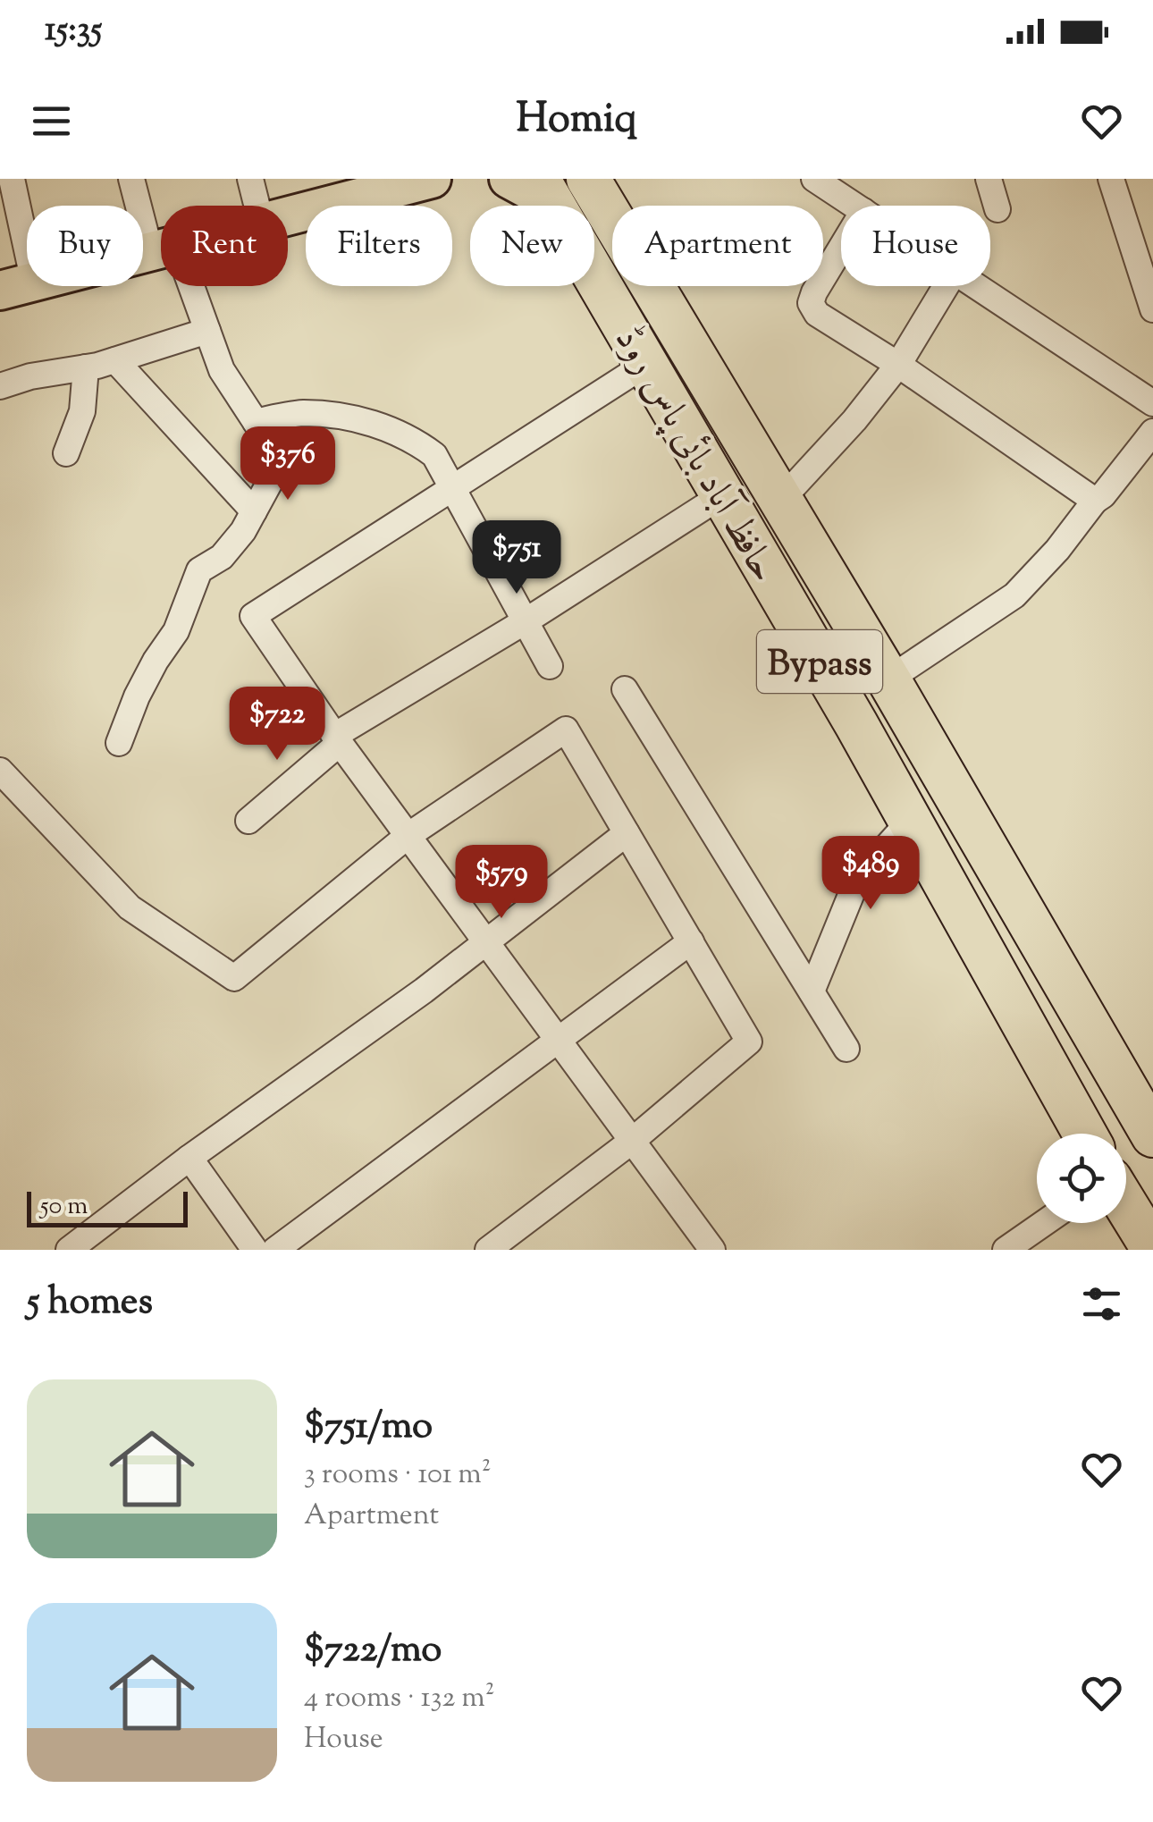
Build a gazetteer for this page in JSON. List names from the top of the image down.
{
  "streets": {
    "highway": ["حافظ آباد بائی پاس روڈ", "Bypass"]
  },
  "scale_bar": "50 m",
  "page": {
    "status": "15:35",
    "header": "Homiq",
    "chip": [
      "Buy",
      "Rent",
      "Filters",
      "New",
      "Apartment",
      "House"
    ],
    "price": [
      "$376",
      "$751",
      "$722",
      "$489",
      "$579"
    ],
    "scale": "50 m",
    "heading": "5 homes",
    "list": [
      {
        "name": "$751/mo",
        "note": "3 rooms · 101 m² · Apartment"
      },
      {
        "name": "$722/mo",
        "note": "4 rooms · 132 m² · House"
      }
    ]
  }
}
